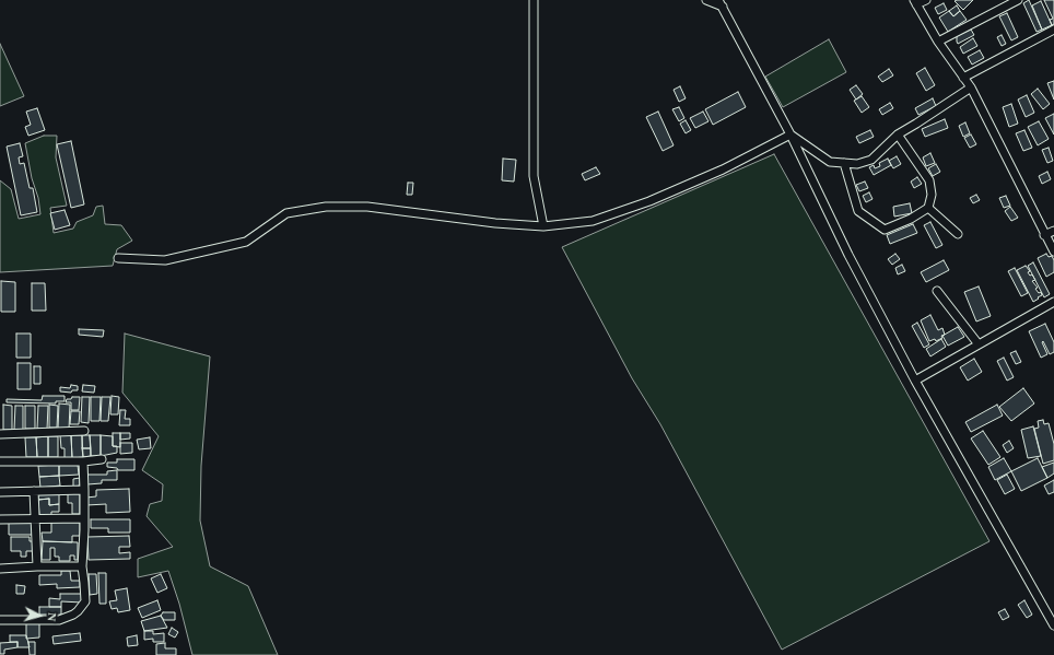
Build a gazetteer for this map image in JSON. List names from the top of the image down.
{
  "north": "right"
}
